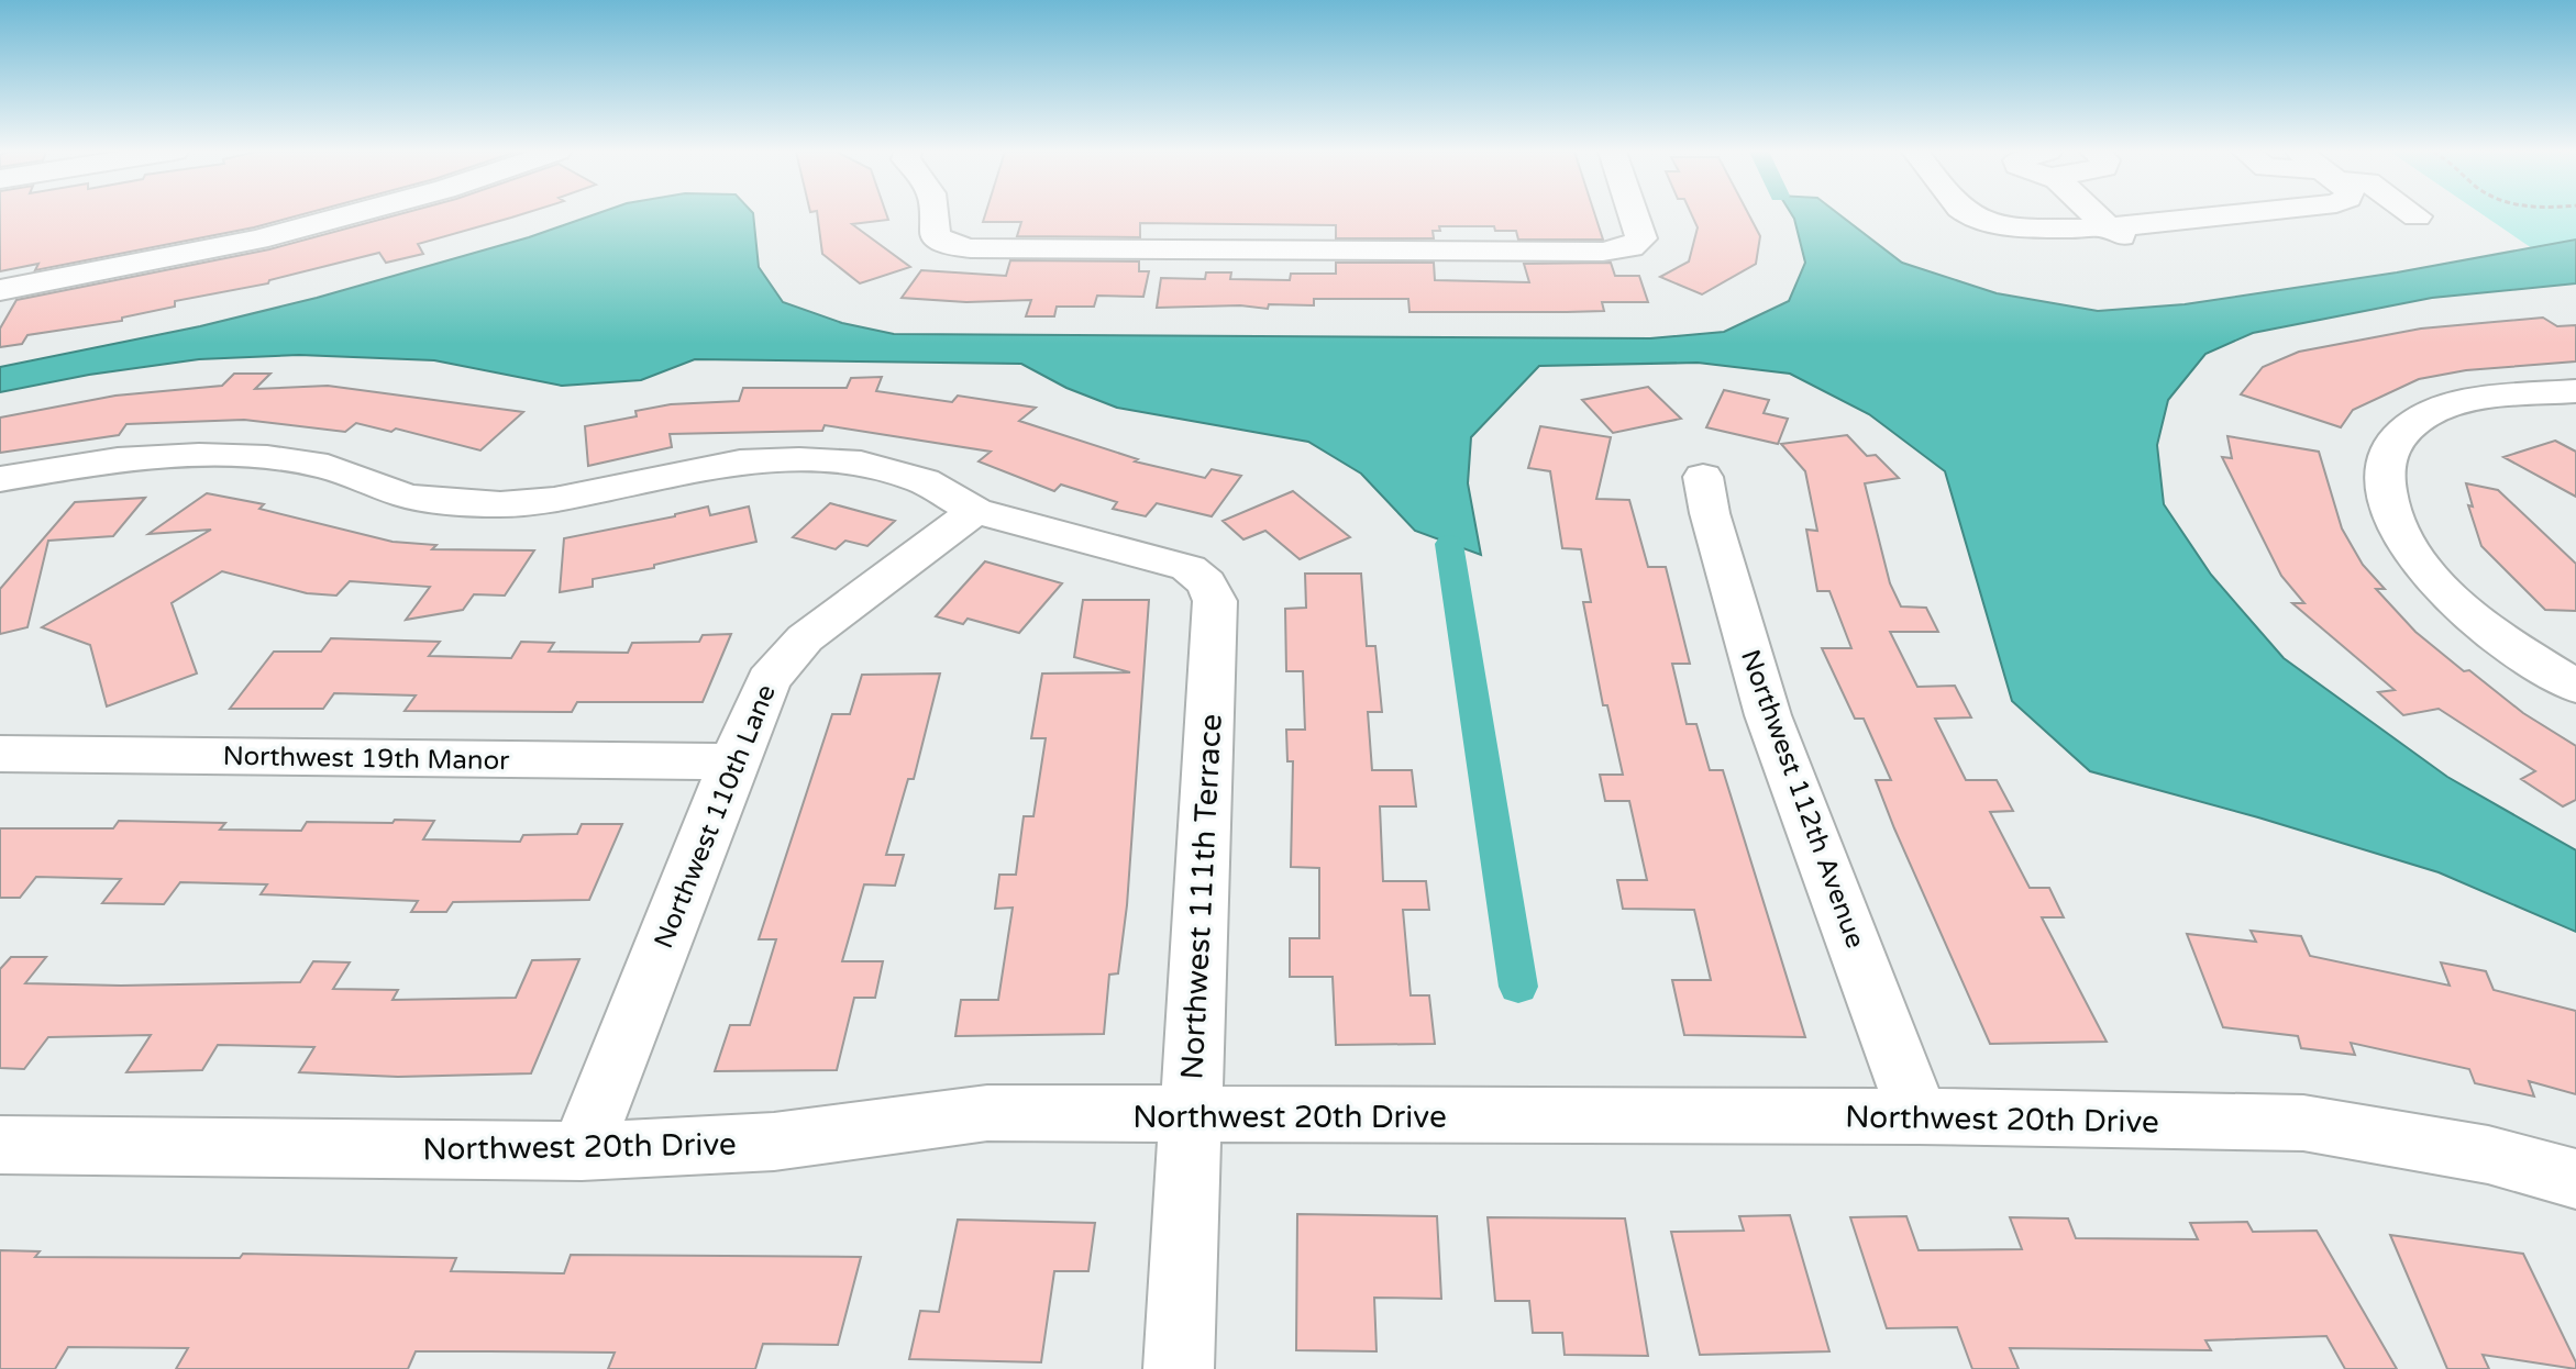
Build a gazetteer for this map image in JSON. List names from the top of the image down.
{
  "streets": {
    "street": [
      "Northwest 19th Manor",
      "Northwest 112th Avenue",
      "Northwest 110th Lane",
      "Northwest 111th Terrace",
      "Northwest 20th Drive"
    ]
  },
  "crossings": [
    ["Northwest 19th Manor", "Northwest 110th Lane"],
    ["Northwest 112th Avenue", "Northwest 20th Drive"],
    ["Northwest 110th Lane", "Northwest 111th Terrace"],
    ["Northwest 110th Lane", "Northwest 20th Drive"],
    ["Northwest 111th Terrace", "Northwest 20th Drive"]
  ]
}
